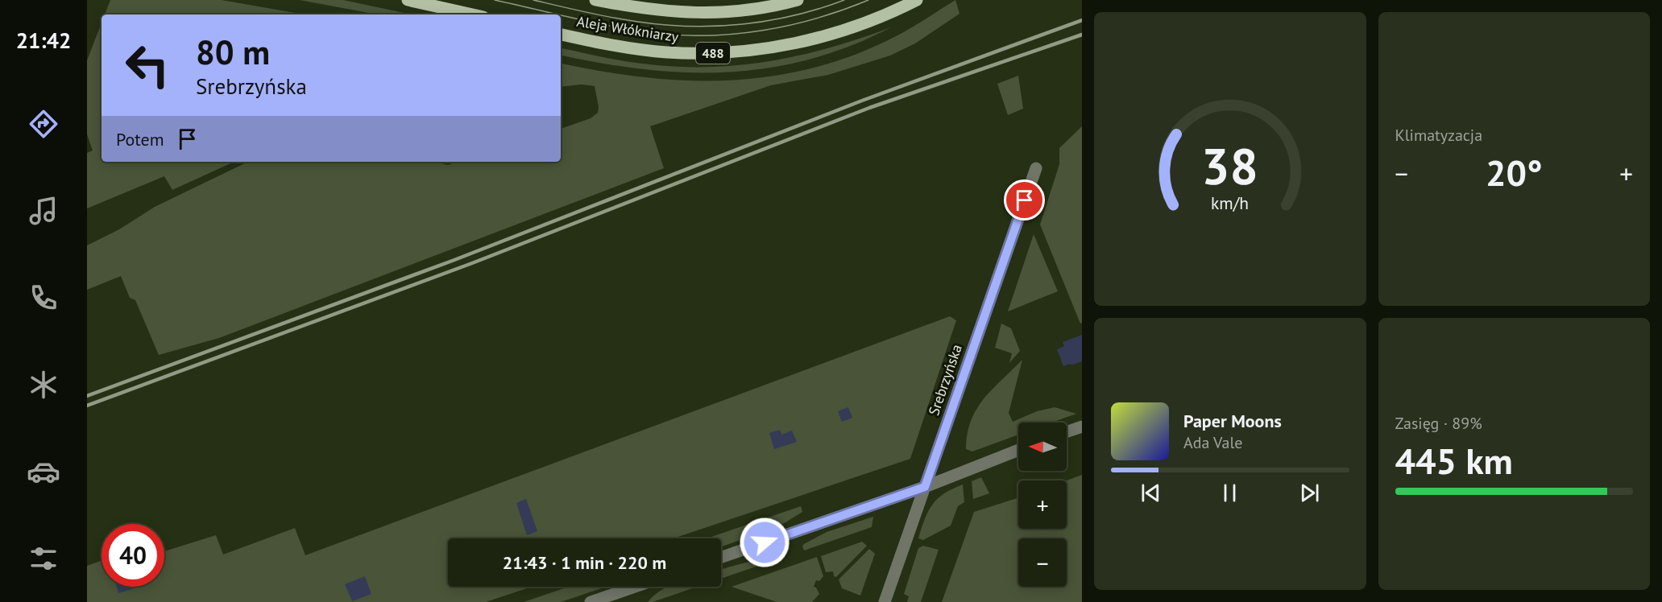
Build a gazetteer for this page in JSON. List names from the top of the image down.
{
  "streets": {
    "main road": ["Aleja Włókniarzy", "488"],
    "street": ["Srebrzyńska"]
  },
  "north": "left",
  "page": {
    "tabs": "21:42",
    "tile": [
      "Klimatyzacja",
      ["Zasięg · 89%", "445 km"]
    ],
    "turn": ["80 m", "Srebrzyńska"],
    "then": "Potem",
    "heat": ["−", "20°", "+"],
    "song": ["Paper Moons", "Ada Vale"],
    "map_buttons": ["+", "−"],
    "limit": "40",
    "trip": "21:43 · 1 min · 220 m",
    "gauge": ["38", "km/h"]
  }
}
